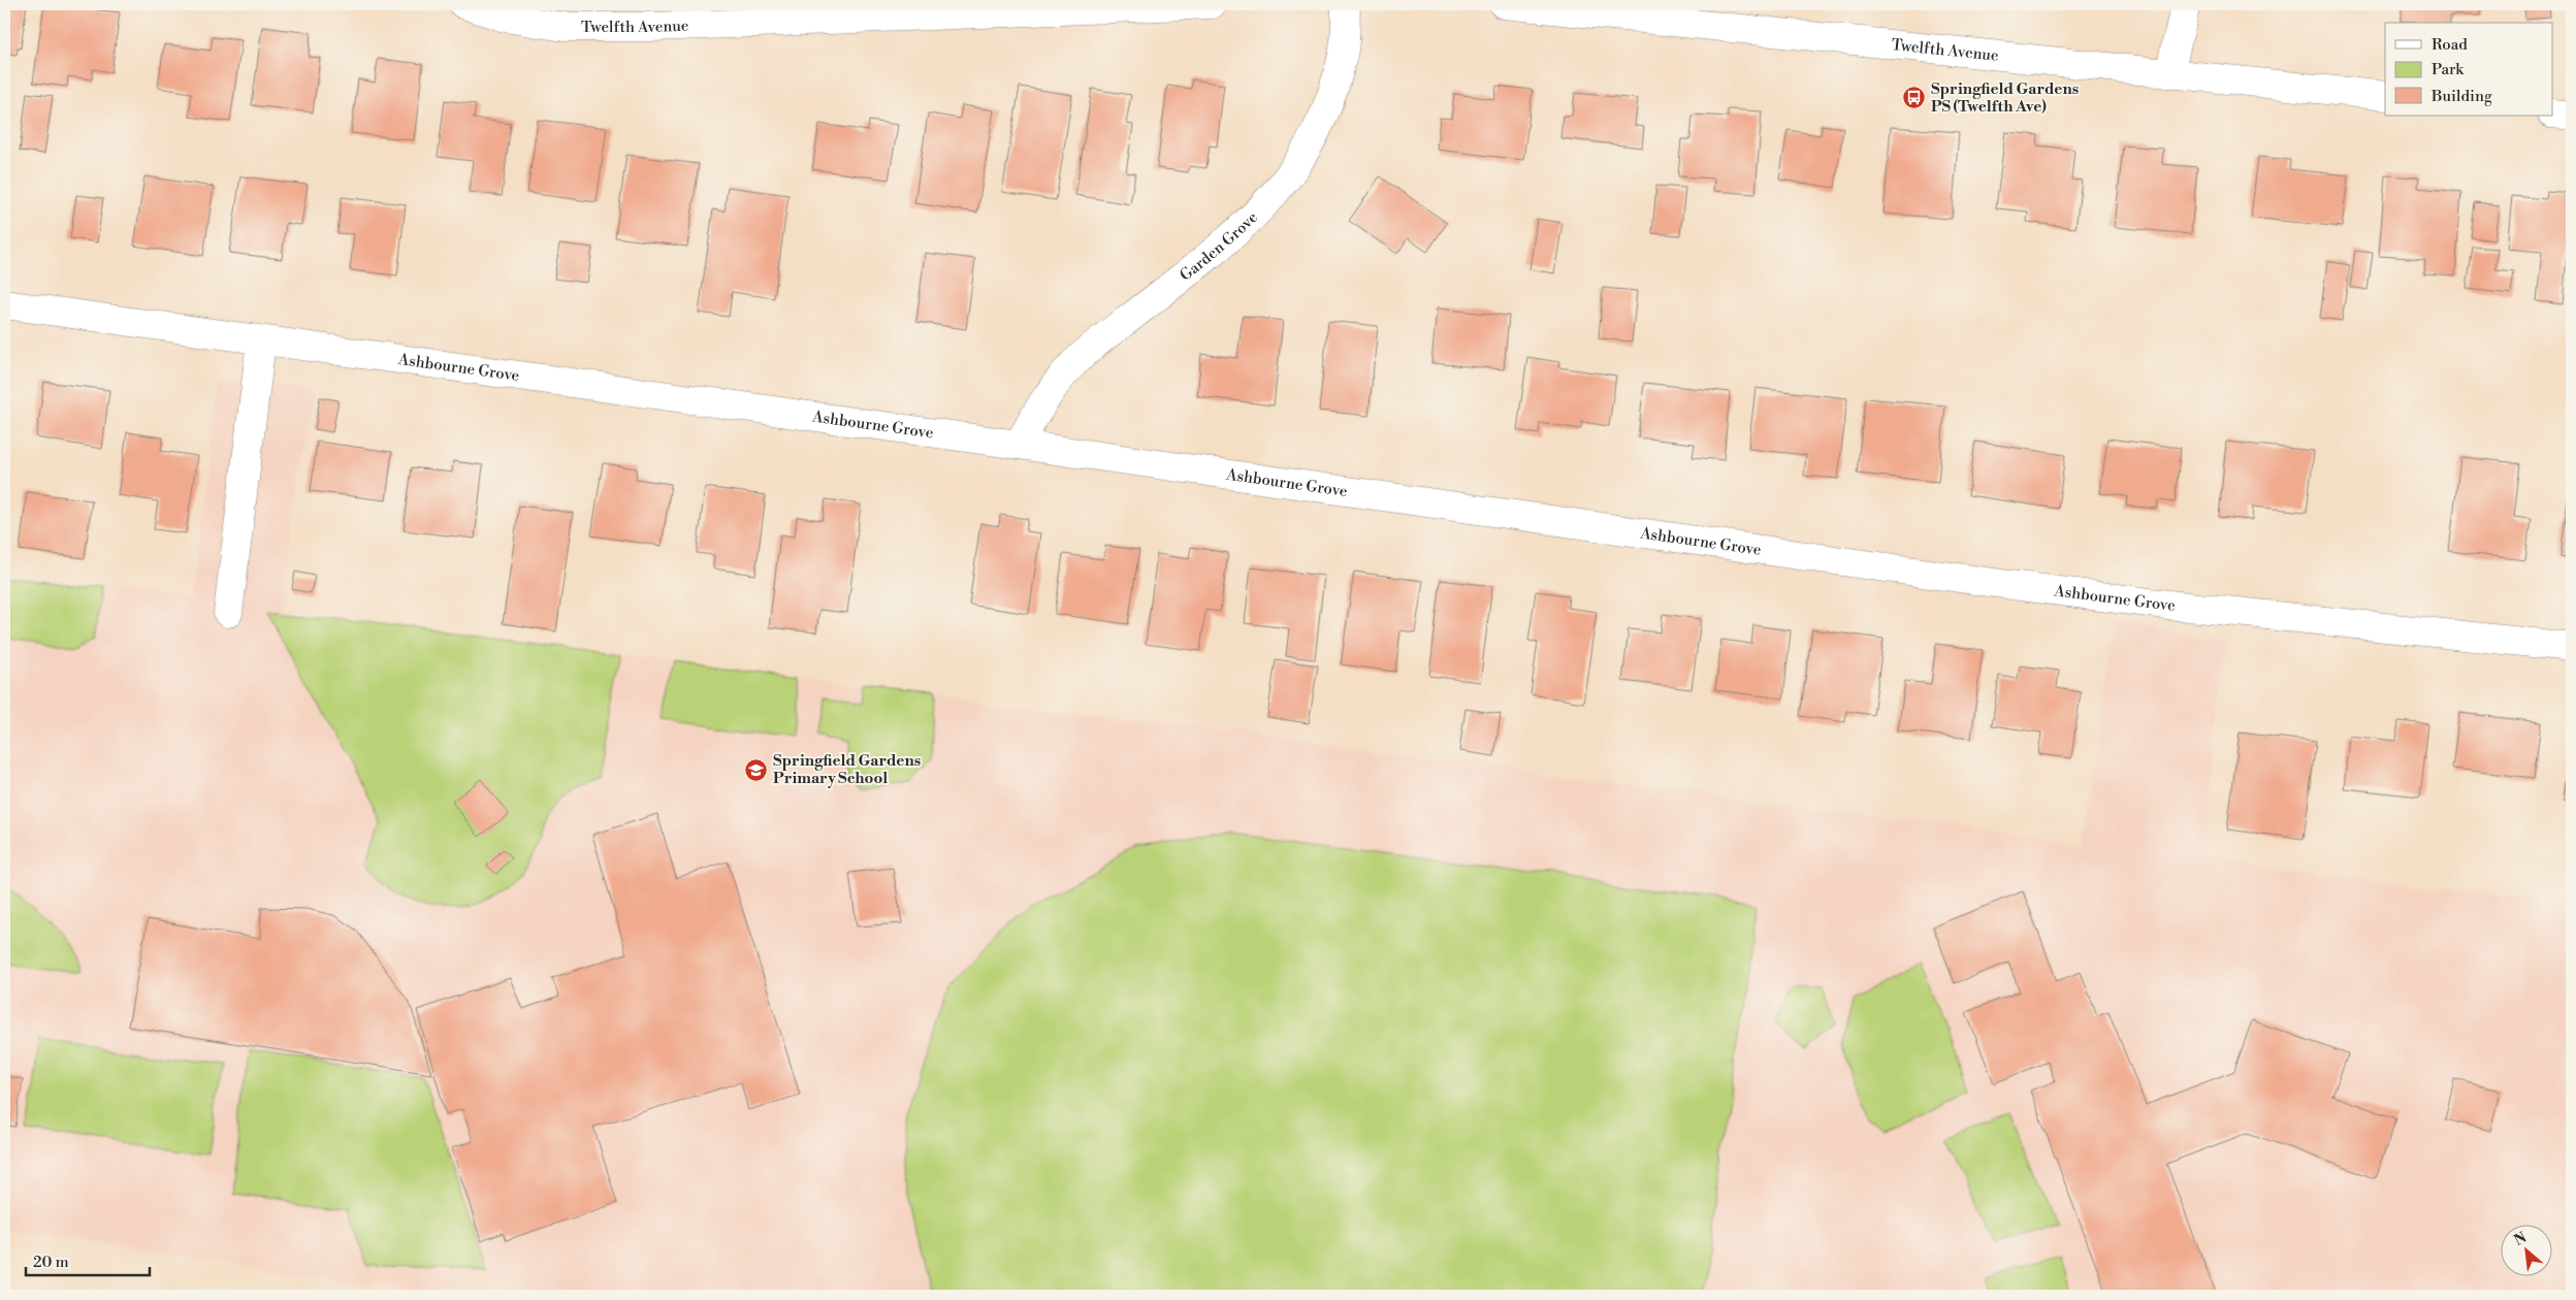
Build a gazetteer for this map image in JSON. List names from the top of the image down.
{
  "streets": {
    "street": ["Twelfth Avenue", "Garden Grove", "Ashbourne Grove"]
  },
  "crossings": [
    ["Garden Grove", "Ashbourne Grove"]
  ],
  "places": {
    "bus stop": ["Springfield Gardens PS (Twelfth Ave)"],
    "school or university": ["Springfield Gardens Primary School"]
  },
  "legend": ["Road", "Park", "Building"],
  "scale_bar": "20 m",
  "north": "top left"
}
